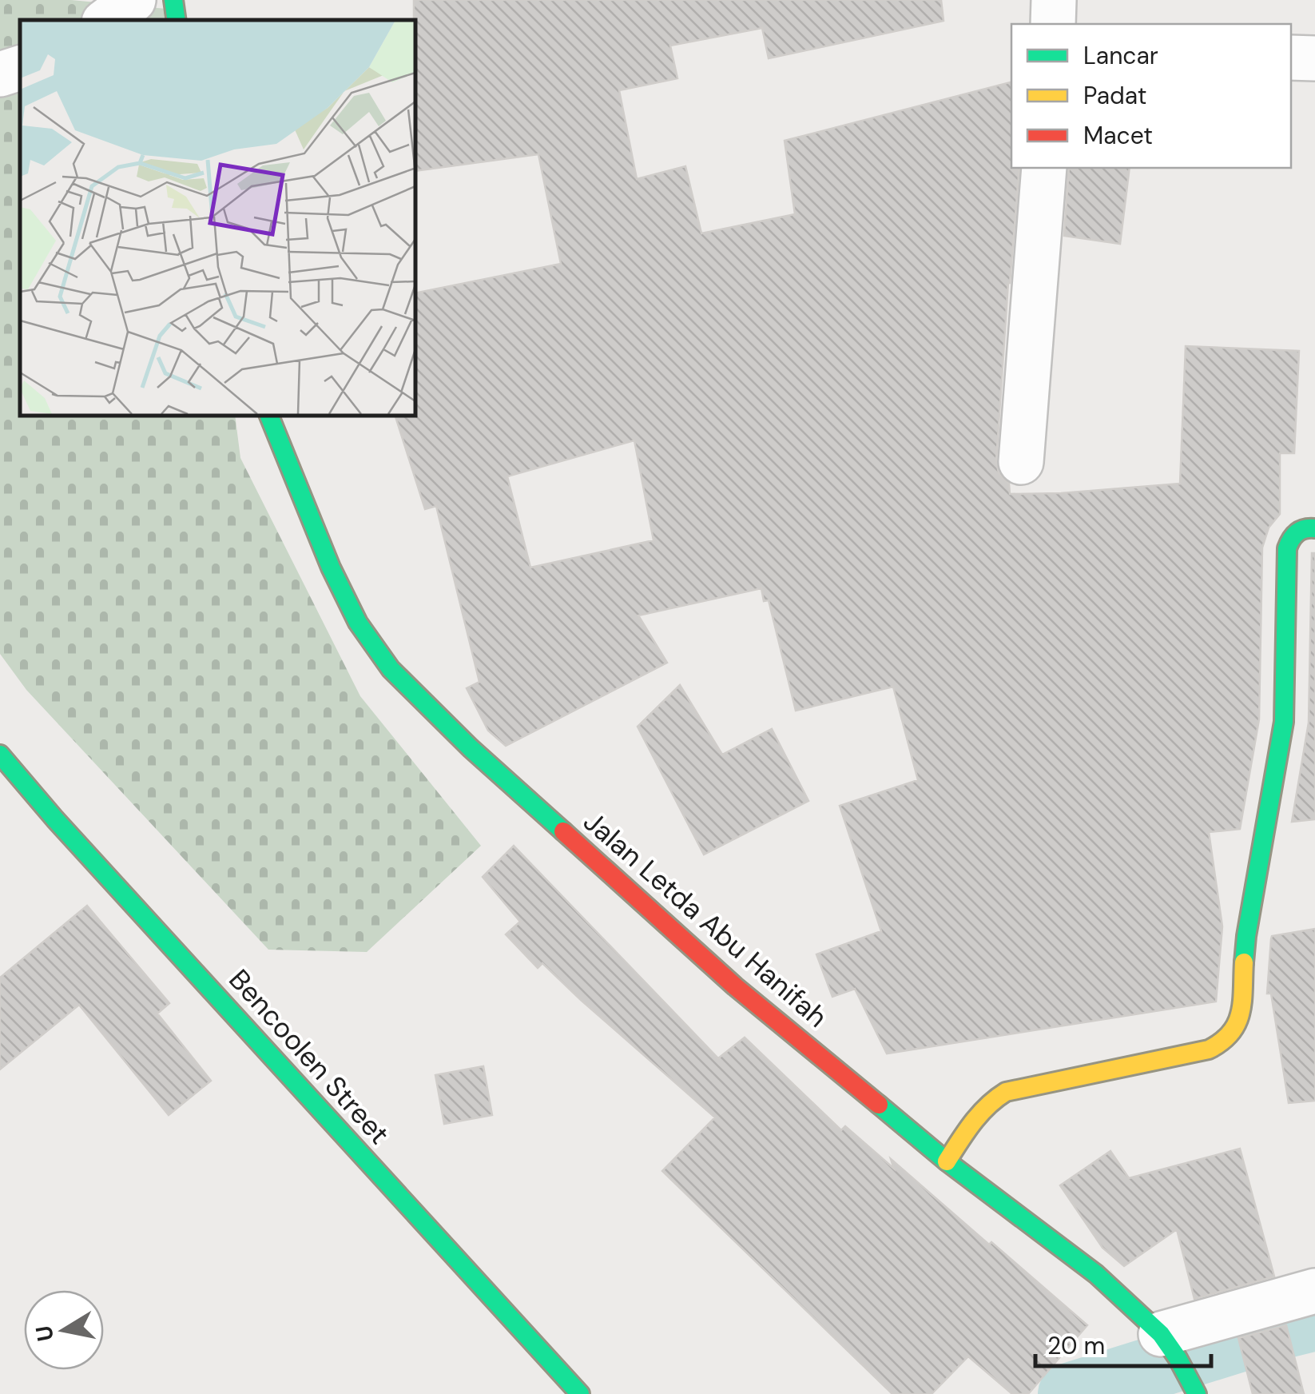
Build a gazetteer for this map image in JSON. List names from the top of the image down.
{
  "streets": {
    "street": ["Jalan Letda Abu Hanifah", "Bencoolen Street"]
  },
  "legend": ["Lancar", "Padat", "Macet"],
  "scale_bar": "20 m",
  "north": "left"
}
